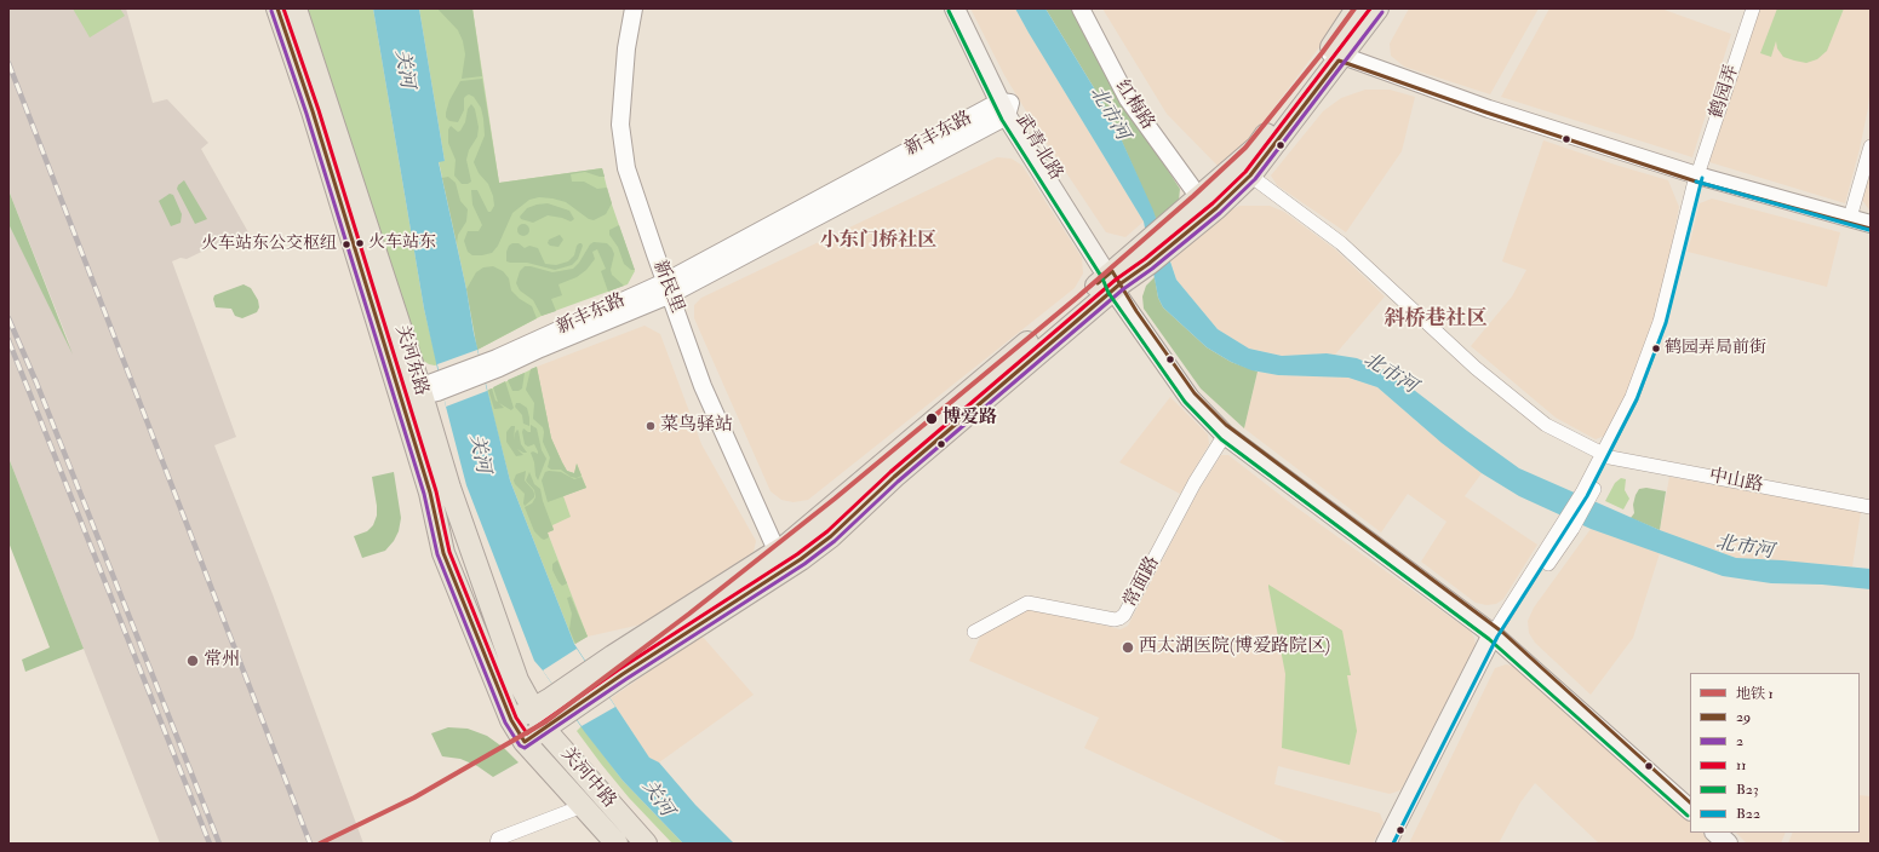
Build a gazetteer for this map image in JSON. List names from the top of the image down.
{
  "streets": {
    "main road": ["武青北路", "关河东路", "关河中路"],
    "street": [
      "鹤园弄",
      "红梅路",
      "新丰东路",
      "新民里",
      "中山路",
      "常面路"
    ]
  },
  "crossings": [
    ["鹤园弄", "中山路"],
    ["新丰东路", "武青北路"],
    ["新丰东路", "新民里"],
    ["新丰东路", "关河东路"],
    ["关河东路", "关河中路"]
  ],
  "districts": ["小东门桥社区", "斜桥巷社区"],
  "water": ["关河", "北市河"],
  "places": [
    "火车站东",
    "火车站东公交枢纽",
    "鹤园弄局前街",
    "博爱路",
    "菜鸟驿站",
    "西太湖医院(博爱路院区)",
    "常州"
  ],
  "lines": [
    "metro line 1",
    "transit line 29",
    "transit line 11",
    "transit line 2",
    "transit line B23",
    "transit line B22"
  ],
  "legend": [
    "地铁 1",
    "29",
    "2",
    "11",
    "B23",
    "B22"
  ]
}
